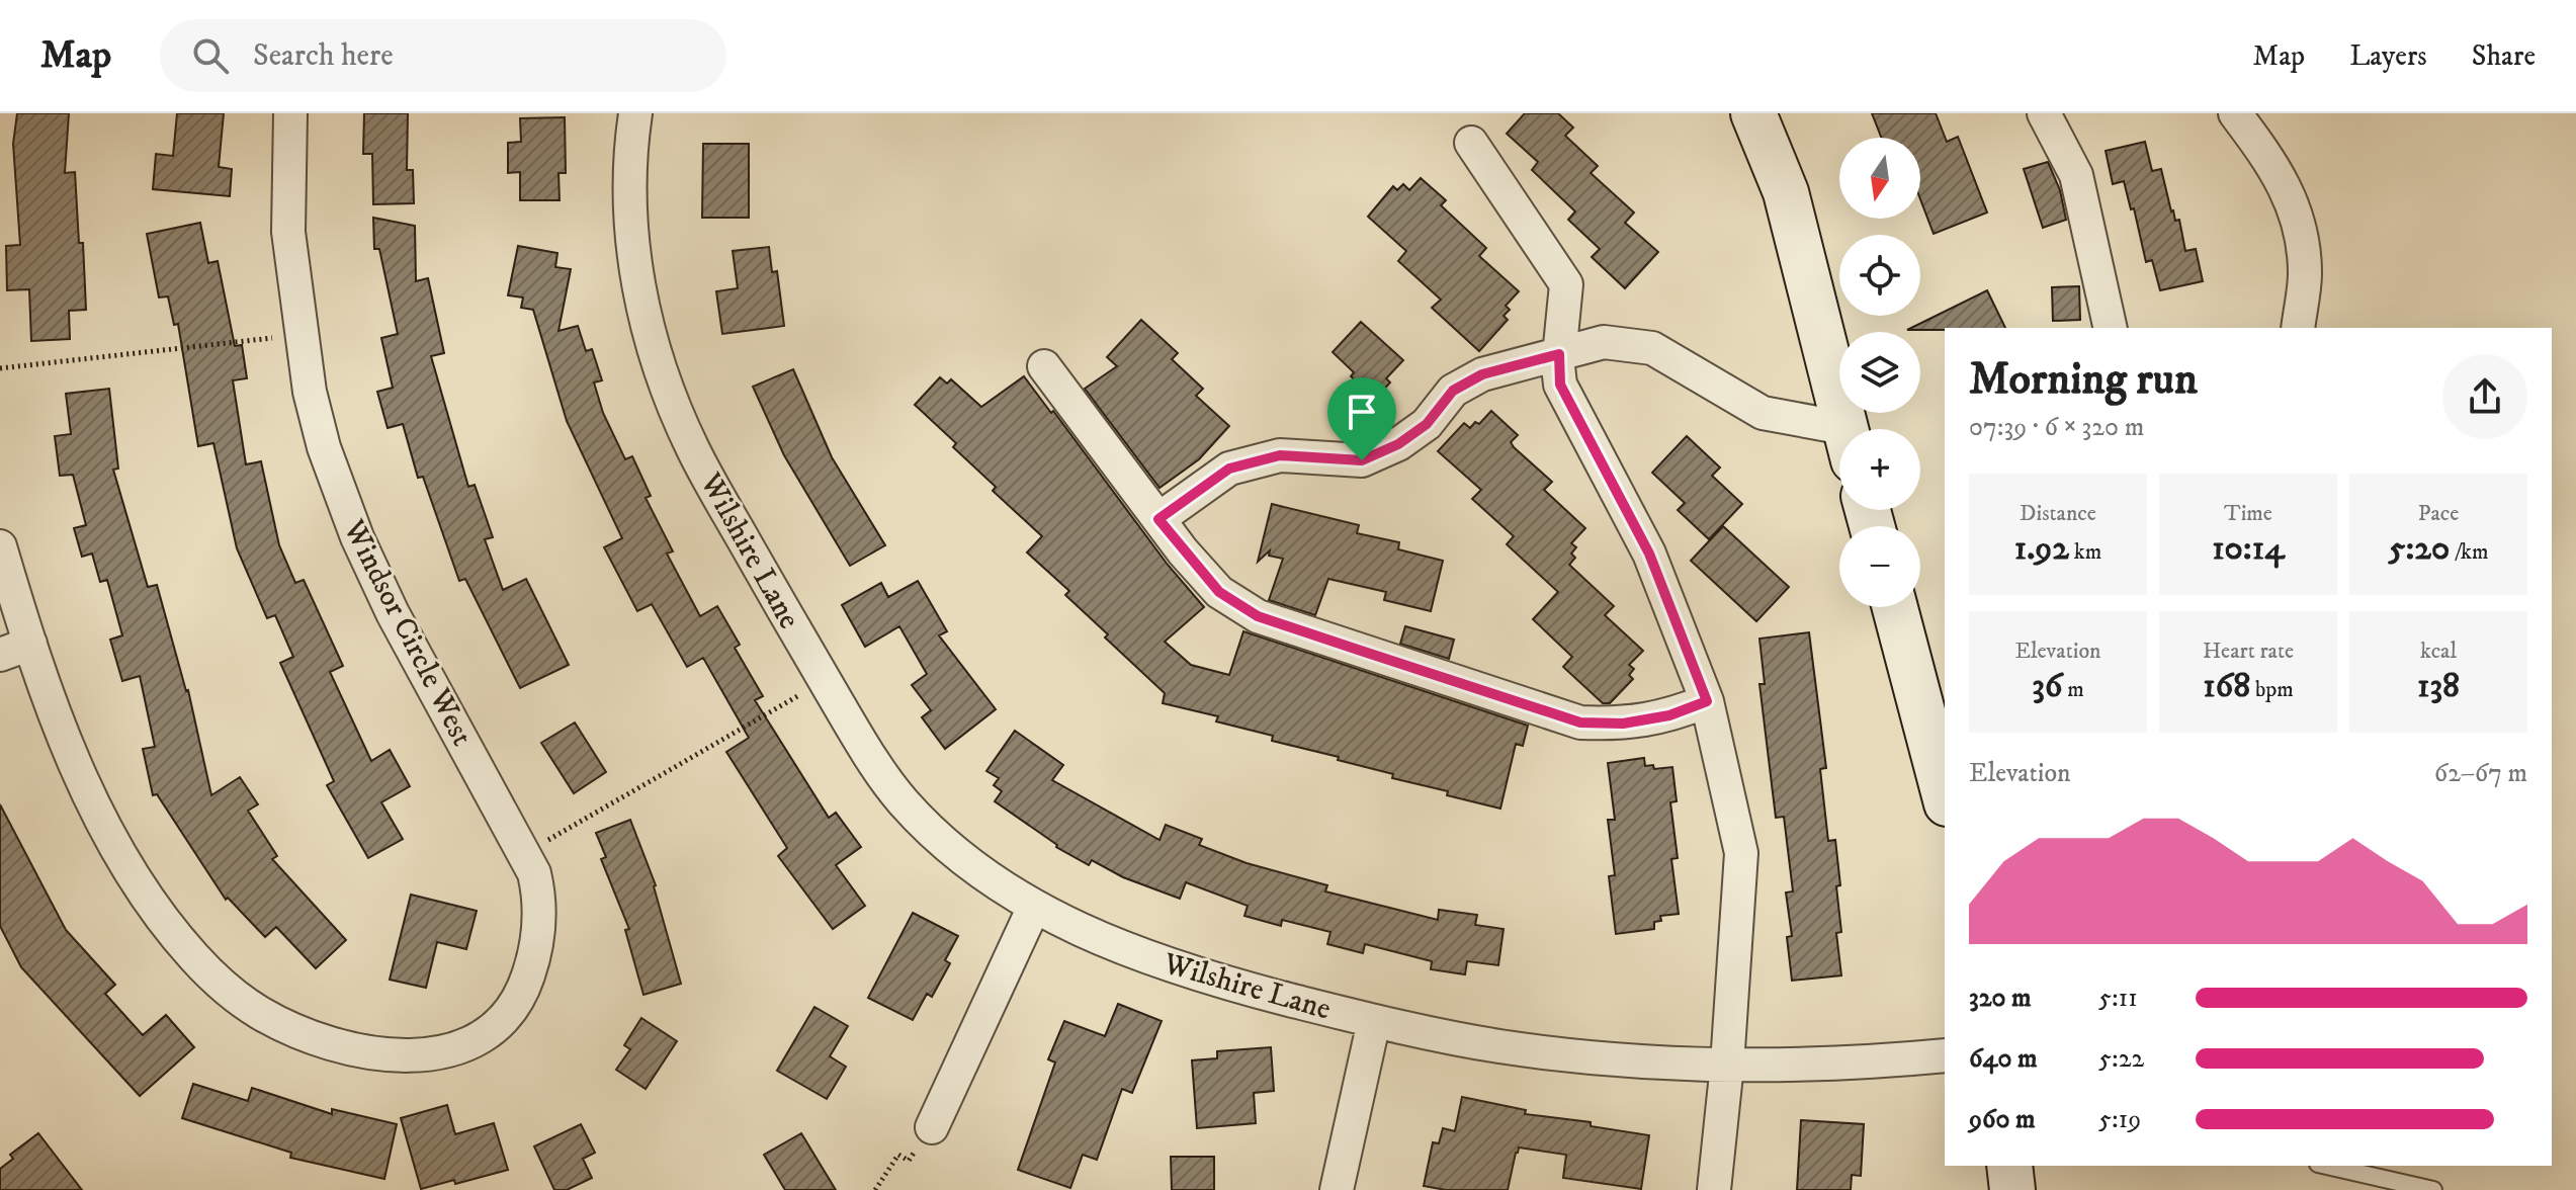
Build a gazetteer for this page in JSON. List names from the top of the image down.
{
  "streets": {
    "street": ["Wilshire Lane", "Windsor Circle West"]
  },
  "north": "bottom",
  "page": {
    "header": "Map",
    "search": "Search here",
    "nav": ["Map", "Layers", "Share"],
    "map_buttons": ["+", "−"],
    "heading": ["Morning run", "07:39 · 6 × 320 m"],
    "stats": [
      ["Distance", "1.92 km"],
      ["Time", "10:14"],
      ["Pace", "5:20 /km"],
      ["Elevation", "36 m"],
      ["Heart rate", "168 bpm"],
      ["kcal", "138"]
    ],
    "chart": ["Elevation", "62–67 m"],
    "list": [
      {
        "name": "320 m",
        "note": "5:11"
      },
      {
        "name": "640 m",
        "note": "5:22"
      },
      {
        "name": "960 m",
        "note": "5:19"
      }
    ]
  }
}
